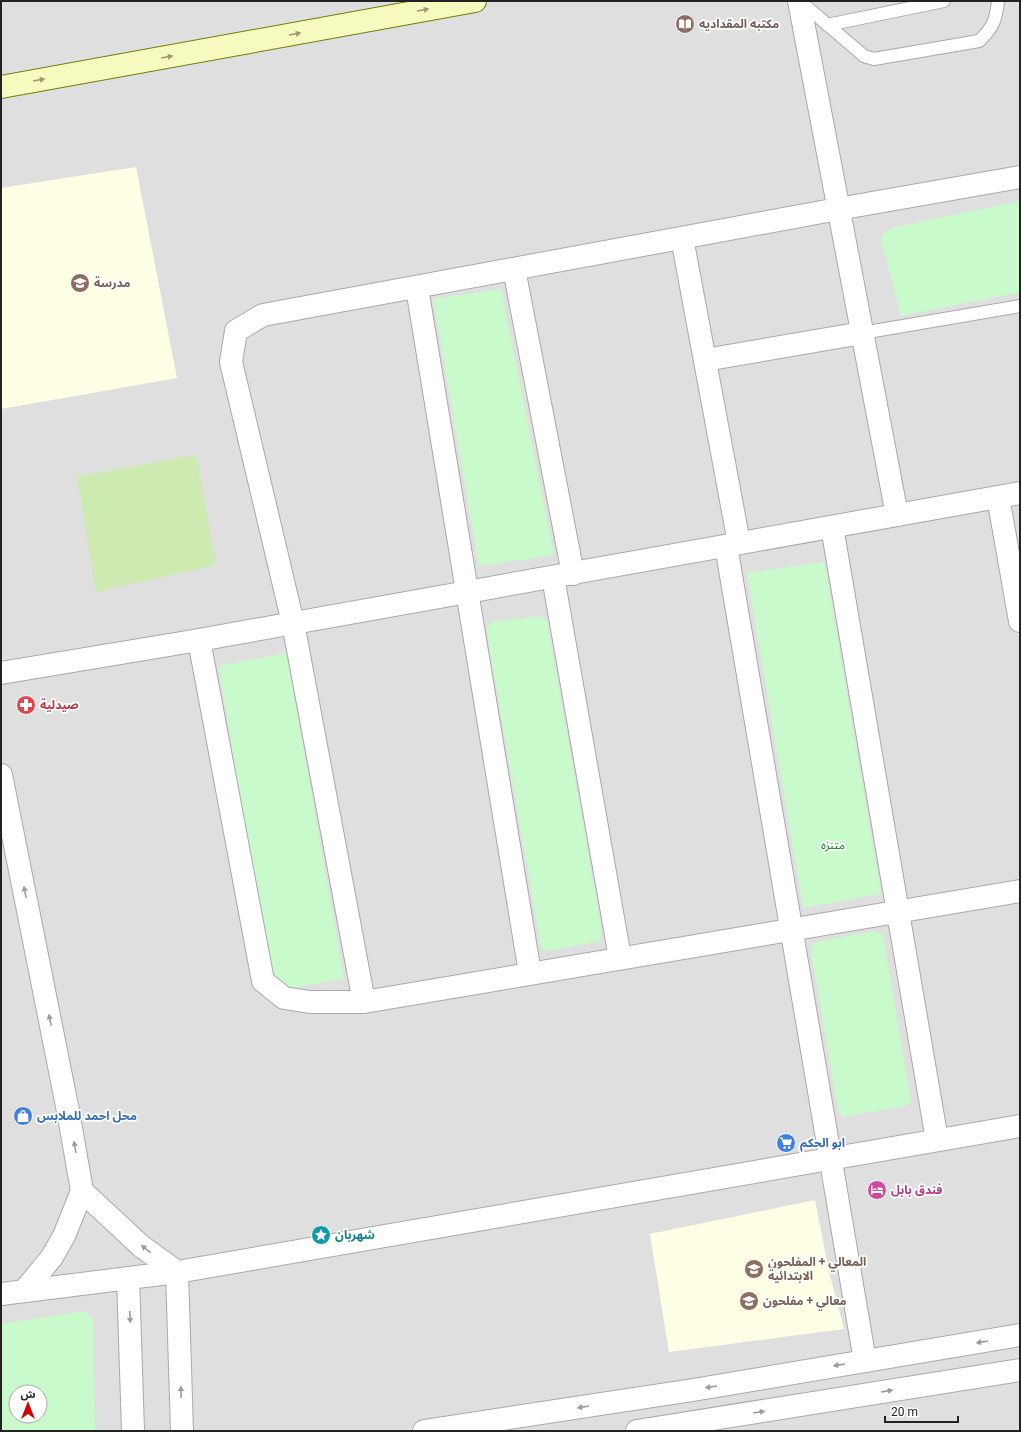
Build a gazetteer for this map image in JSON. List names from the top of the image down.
{
  "parks": ["متنزه"],
  "places": {
    "library": ["مكتبه المقداديه"],
    "school or university": ["مدرسة", "المعالي + المفلحون الابتدائية", "معالي + مفلحون"],
    "pharmacy": ["صيدلية"],
    "shop": ["محل احمد للملابس"],
    "supermarket": ["ابو الحكم"],
    "hotel": ["فندق بابل"],
    "place": ["شهربان"]
  },
  "scale_bar": "20 m",
  "north": "top"
}
